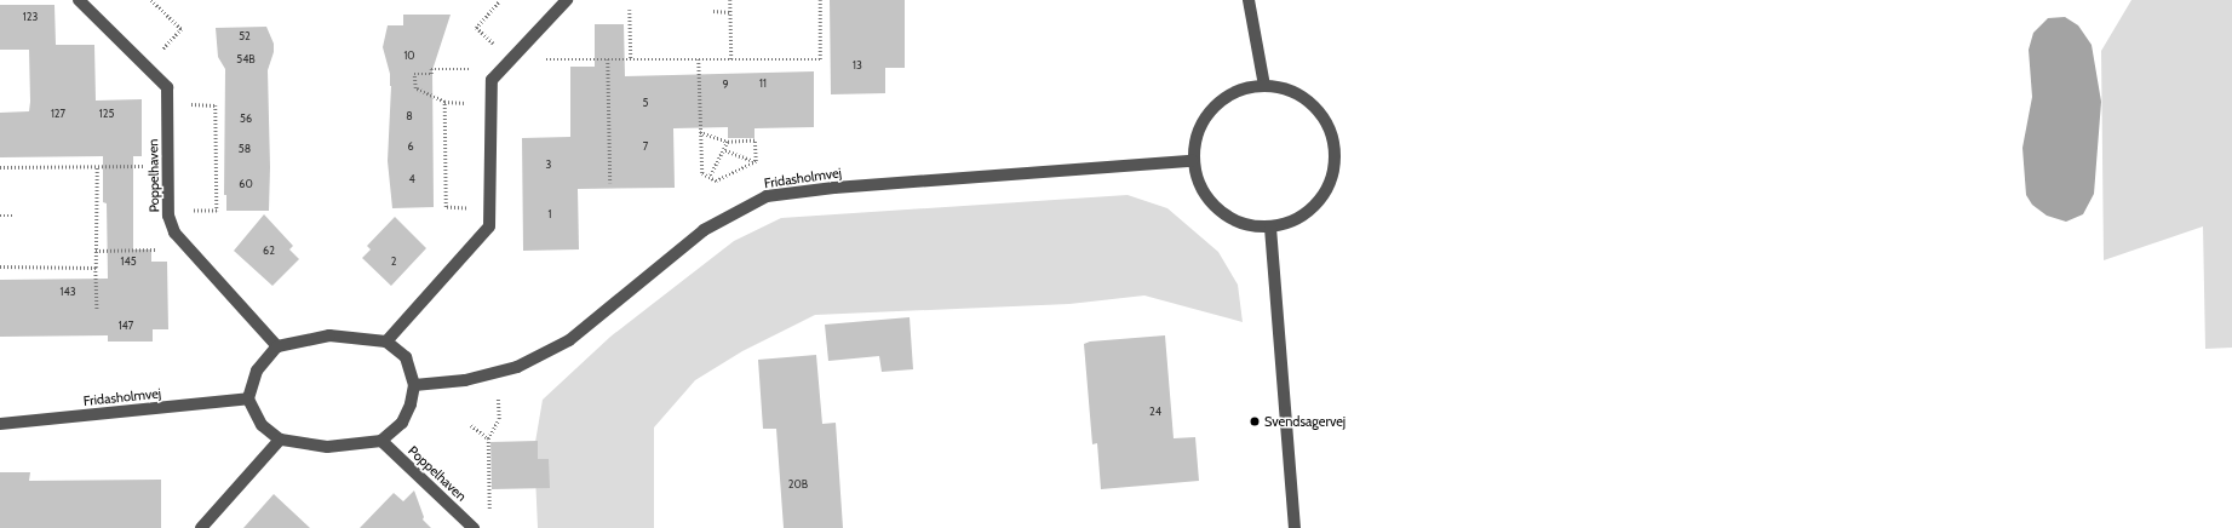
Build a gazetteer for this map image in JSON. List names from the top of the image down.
{
  "streets": {
    "street": ["Poppelhaven", "Fridasholmvej"]
  },
  "crossings": [
    ["Poppelhaven", "Fridasholmvej"]
  ],
  "places": ["Svendsagervej"],
  "house_numbers": [
    "123",
    "52",
    "10",
    "54B",
    "13",
    "11",
    "9",
    "5",
    "127",
    "125",
    "8",
    "56",
    "6",
    "7",
    "58",
    "3",
    "4",
    "60",
    "1",
    "62",
    "145",
    "2",
    "143",
    "147",
    "24",
    "20B"
  ]
}
